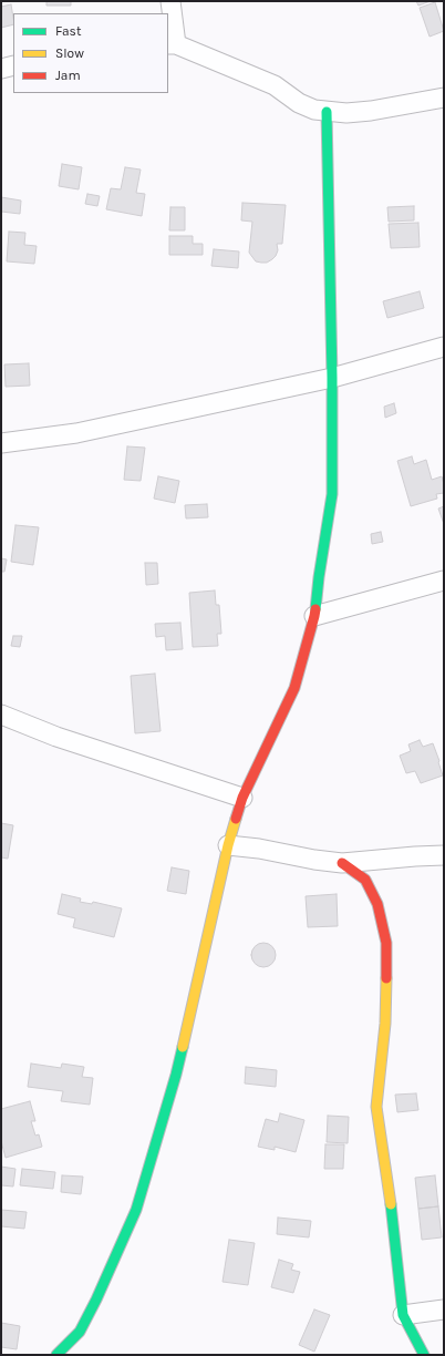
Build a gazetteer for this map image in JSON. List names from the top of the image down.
{
  "legend": ["Fast", "Slow", "Jam"]
}
